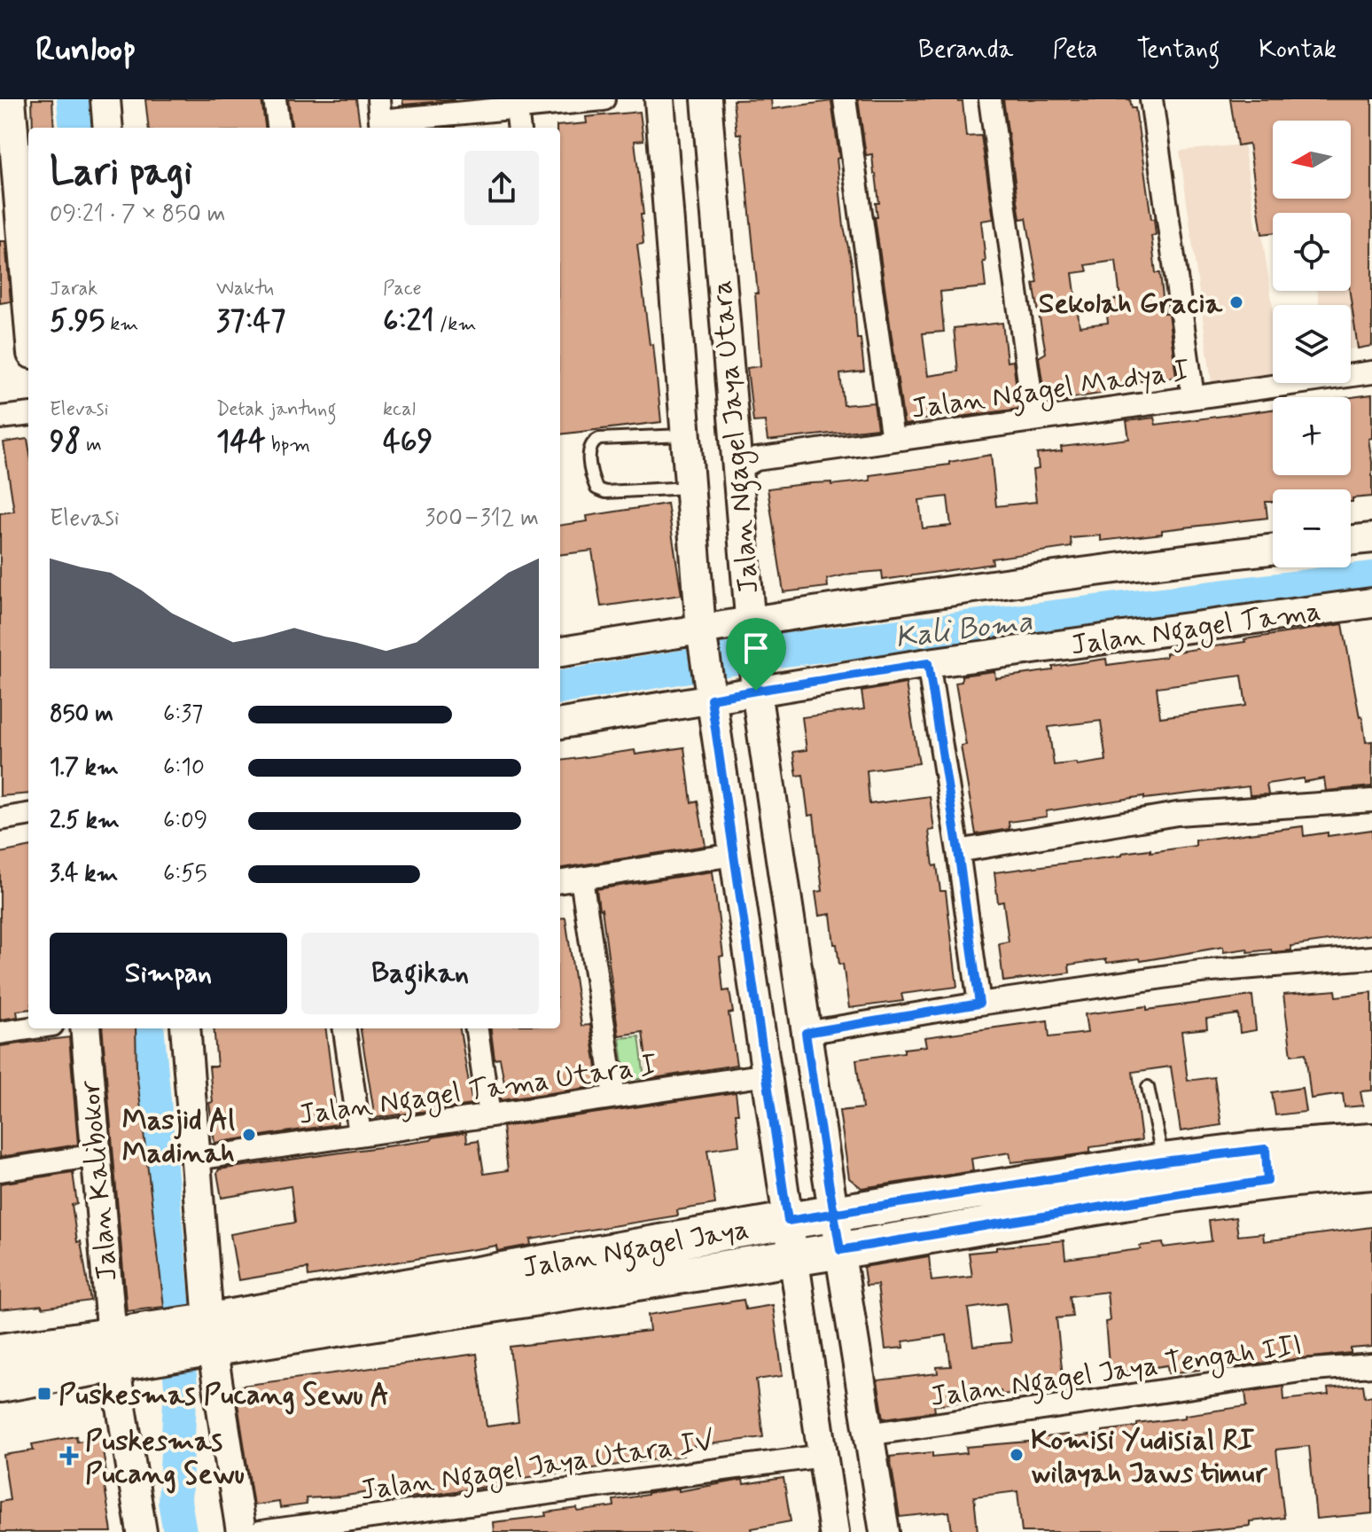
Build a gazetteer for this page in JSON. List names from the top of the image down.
{
  "streets": {
    "main road": ["Jalan Ngagel Jaya"],
    "street": [
      "Jalan Ngagel Madya I",
      "Jalan Ngagel Jaya Utara",
      "Jalan Ngagel Tama",
      "Jalan Ngagel Tama Utara I",
      "Jalan Kalibokor",
      "Jalan Ngagel Jaya Tengah III",
      "Jalan Ngagel Jaya Utara IV"
    ]
  },
  "crossings": [
    ["Jalan Ngagel Madya I", "Jalan Ngagel Jaya Utara"],
    ["Jalan Ngagel Jaya Utara", "Jalan Ngagel Tama"],
    ["Jalan Ngagel Jaya Utara", "Jalan Ngagel Tama Utara I"],
    ["Jalan Ngagel Jaya Utara", "Jalan Ngagel Jaya"],
    ["Jalan Ngagel Jaya Utara", "Jalan Ngagel Jaya Tengah III"],
    ["Jalan Ngagel Jaya Utara", "Jalan Ngagel Jaya Utara IV"]
  ],
  "water": ["Kali Boma"],
  "places": {
    "other": ["Sekolah Gracia", "Masjid Al Madinah", "Komisi Yudisial RI wilayah Jaws timur"],
    "transit": ["Puskesmas Pucang Sewu A"],
    "health": ["Puskesmas Pucang Sewu"]
  },
  "north": "left",
  "page": {
    "header": "Runloop",
    "nav": [
      "Beranda",
      "Peta",
      "Tentang",
      "Kontak"
    ],
    "map_buttons": ["+", "−"],
    "heading": ["Lari pagi", "09:21 · 7 × 850 m"],
    "stats": [
      ["Jarak", "5.95 km"],
      ["Waktu", "37:47"],
      ["Pace", "6:21 /km"],
      ["Elevasi", "98 m"],
      ["Detak jantung", "144 bpm"],
      ["kcal", "469"]
    ],
    "chart": ["Elevasi", "300–312 m"],
    "list": [
      {
        "name": "850 m",
        "note": "6:37"
      },
      {
        "name": "1.7 km",
        "note": "6:10"
      },
      {
        "name": "2.5 km",
        "note": "6:09"
      },
      {
        "name": "3.4 km",
        "note": "6:55"
      }
    ],
    "buttons": ["Simpan", "Bagikan"]
  }
}
